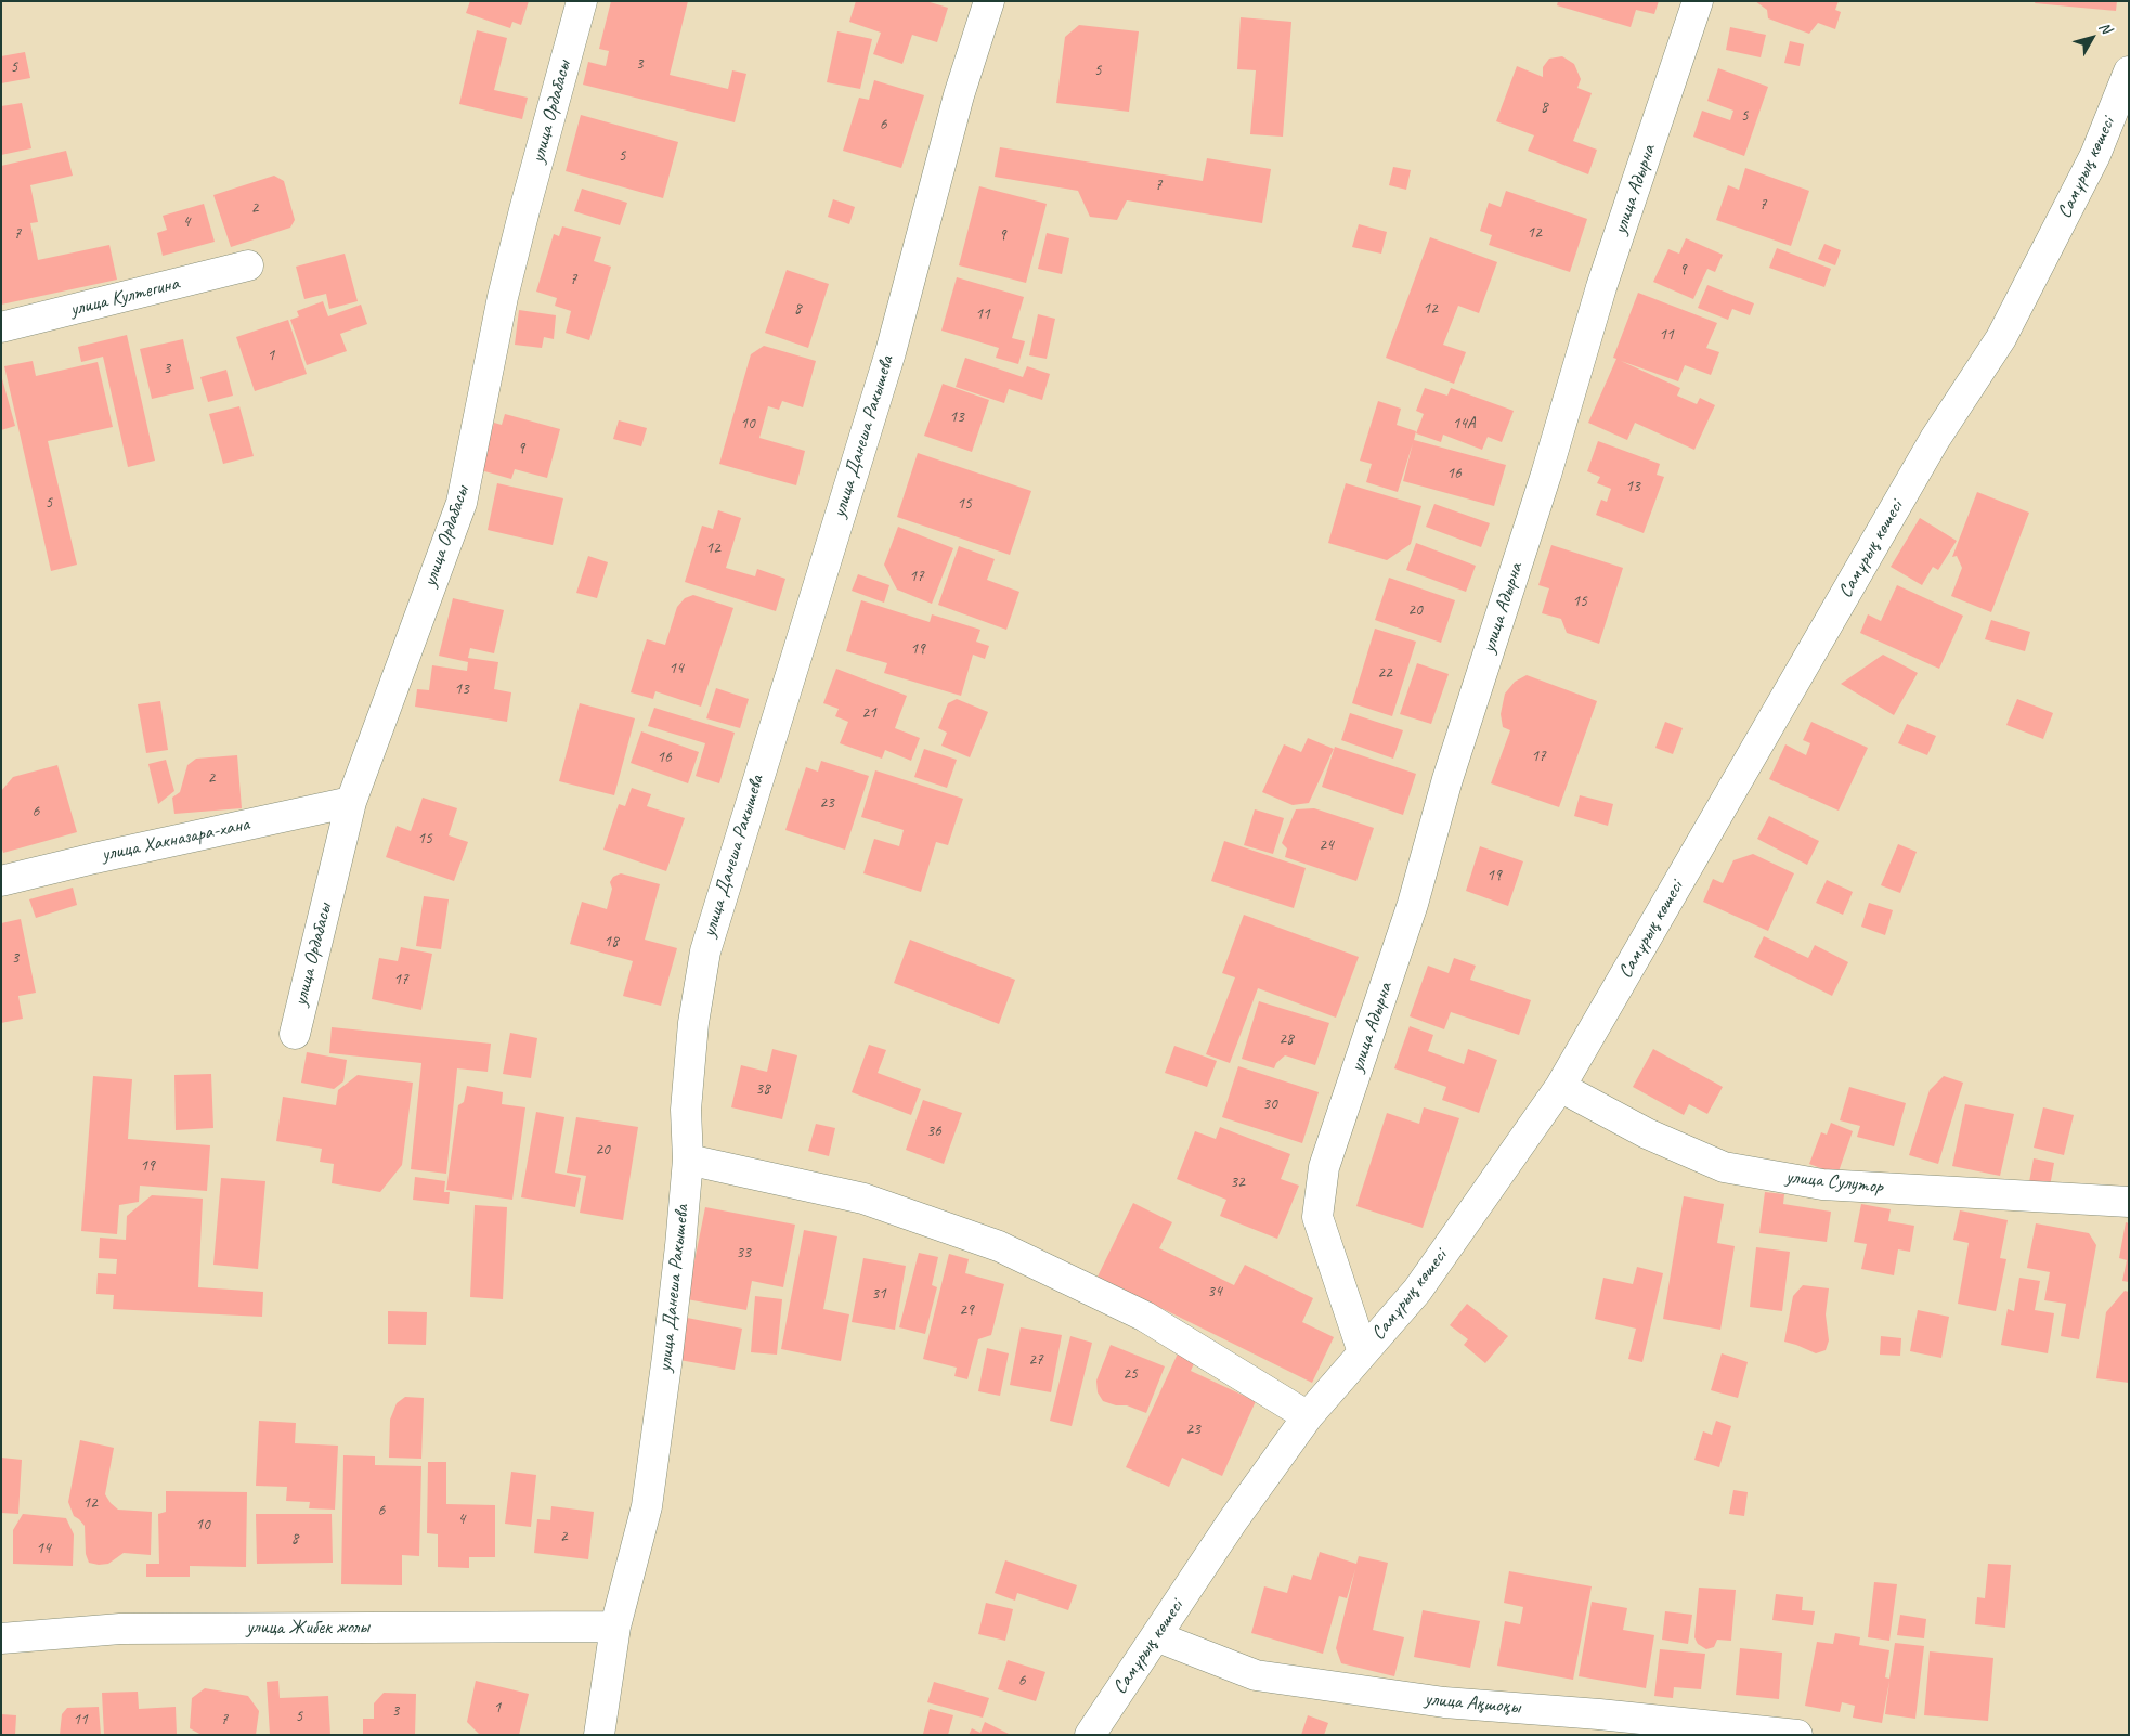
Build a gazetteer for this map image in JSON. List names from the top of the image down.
{
  "streets": {
    "street": [
      "улица Ордабасы",
      "Самұрық көшесі",
      "улица Адырна",
      "улица Култегина",
      "улица Данеша Ракышева",
      "улица Хакназара-хана",
      "улица Сулутор",
      "улица Жибек жолы",
      "улица Ақшоқы"
    ]
  },
  "crossings": [
    ["улица Ордабасы", "улица Хакназара-хана"],
    ["Самұрық көшесі", "улица Адырна"],
    ["Самұрық көшесі", "улица Сулутор"],
    ["Самұрық көшесі", "улица Ақшоқы"],
    ["улица Данеша Ракышева", "улица Жибек жолы"]
  ],
  "house_numbers": [
    "3",
    "5",
    "5",
    "8",
    "5",
    "6",
    "5",
    "7",
    "7",
    "2",
    "4",
    "12",
    "7",
    "9",
    "9",
    "7",
    "8",
    "12",
    "11",
    "11",
    "1",
    "3",
    "13",
    "10",
    "14А",
    "9",
    "16",
    "13",
    "5",
    "15",
    "12",
    "17",
    "15",
    "20",
    "19",
    "14",
    "22",
    "13",
    "21",
    "17",
    "16",
    "2",
    "23",
    "6",
    "15",
    "24",
    "19",
    "18",
    "3",
    "17",
    "28",
    "38",
    "30",
    "36",
    "20",
    "19",
    "32",
    "33",
    "34",
    "31",
    "29",
    "27",
    "25",
    "23",
    "12",
    "6",
    "4",
    "10",
    "2",
    "8",
    "14",
    "6",
    "1",
    "3",
    "5",
    "11",
    "7"
  ],
  "north": "top right"
}
